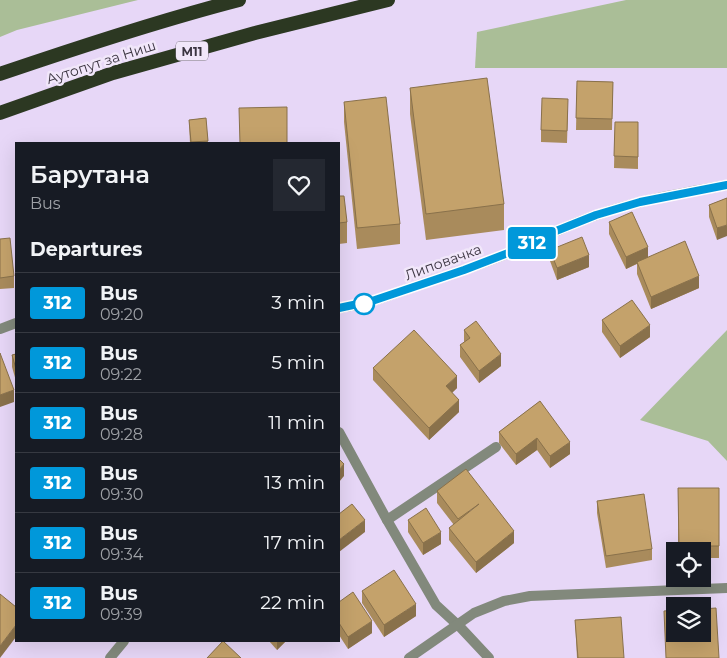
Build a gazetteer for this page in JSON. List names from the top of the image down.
{
  "streets": {
    "highway": ["M11", "Аутопут за Ниш"],
    "street": ["Липовачка"]
  },
  "lines": ["bus line 312"],
  "page": {
    "on_map": "312",
    "heading": [
      ["Барутана", "Bus"],
      "Departures"
    ],
    "list": [
      {
        "mark": "312",
        "name": "Bus",
        "note": "09:20",
        "value": "3 min"
      },
      {
        "mark": "312",
        "name": "Bus",
        "note": "09:22",
        "value": "5 min"
      },
      {
        "mark": "312",
        "name": "Bus",
        "note": "09:28",
        "value": "11 min"
      },
      {
        "mark": "312",
        "name": "Bus",
        "note": "09:30",
        "value": "13 min"
      },
      {
        "mark": "312",
        "name": "Bus",
        "note": "09:34",
        "value": "17 min"
      },
      {
        "mark": "312",
        "name": "Bus",
        "note": "09:39",
        "value": "22 min"
      }
    ]
  }
}
